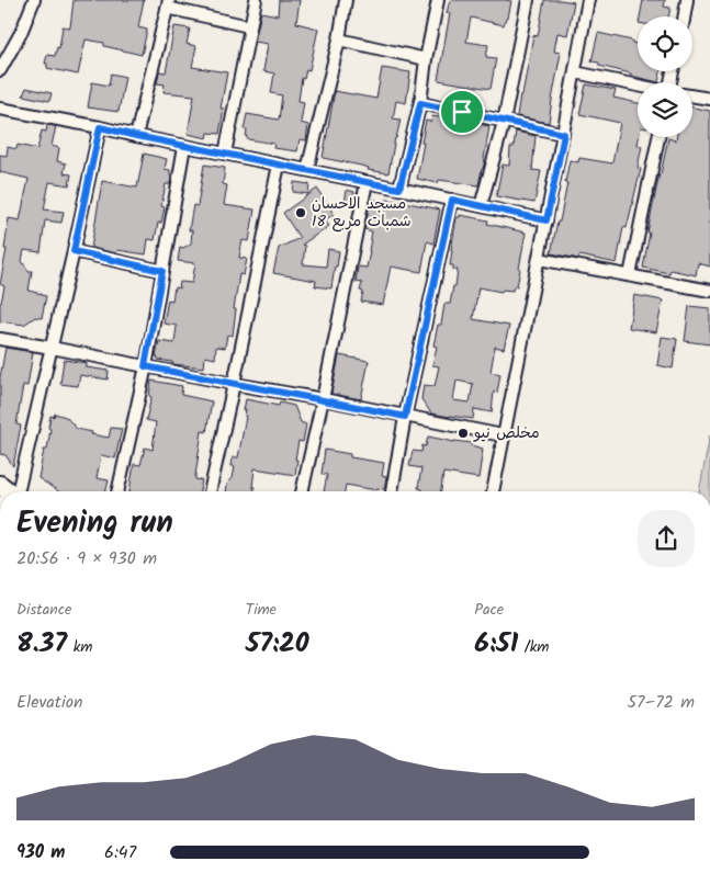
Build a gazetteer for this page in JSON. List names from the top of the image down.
{
  "places": ["مسجد الاحسان شمبات مربع 18", "مخلص نيو"],
  "page": {
    "heading": ["Evening run", "20:56 · 9 × 930 m"],
    "stats": [
      ["Distance", "8.37 km"],
      ["Time", "57:20"],
      ["Pace", "6:51 /km"]
    ],
    "chart": ["Elevation", "57–72 m"],
    "list": [
      {
        "name": "930 m",
        "note": "6:47"
      }
    ]
  }
}
